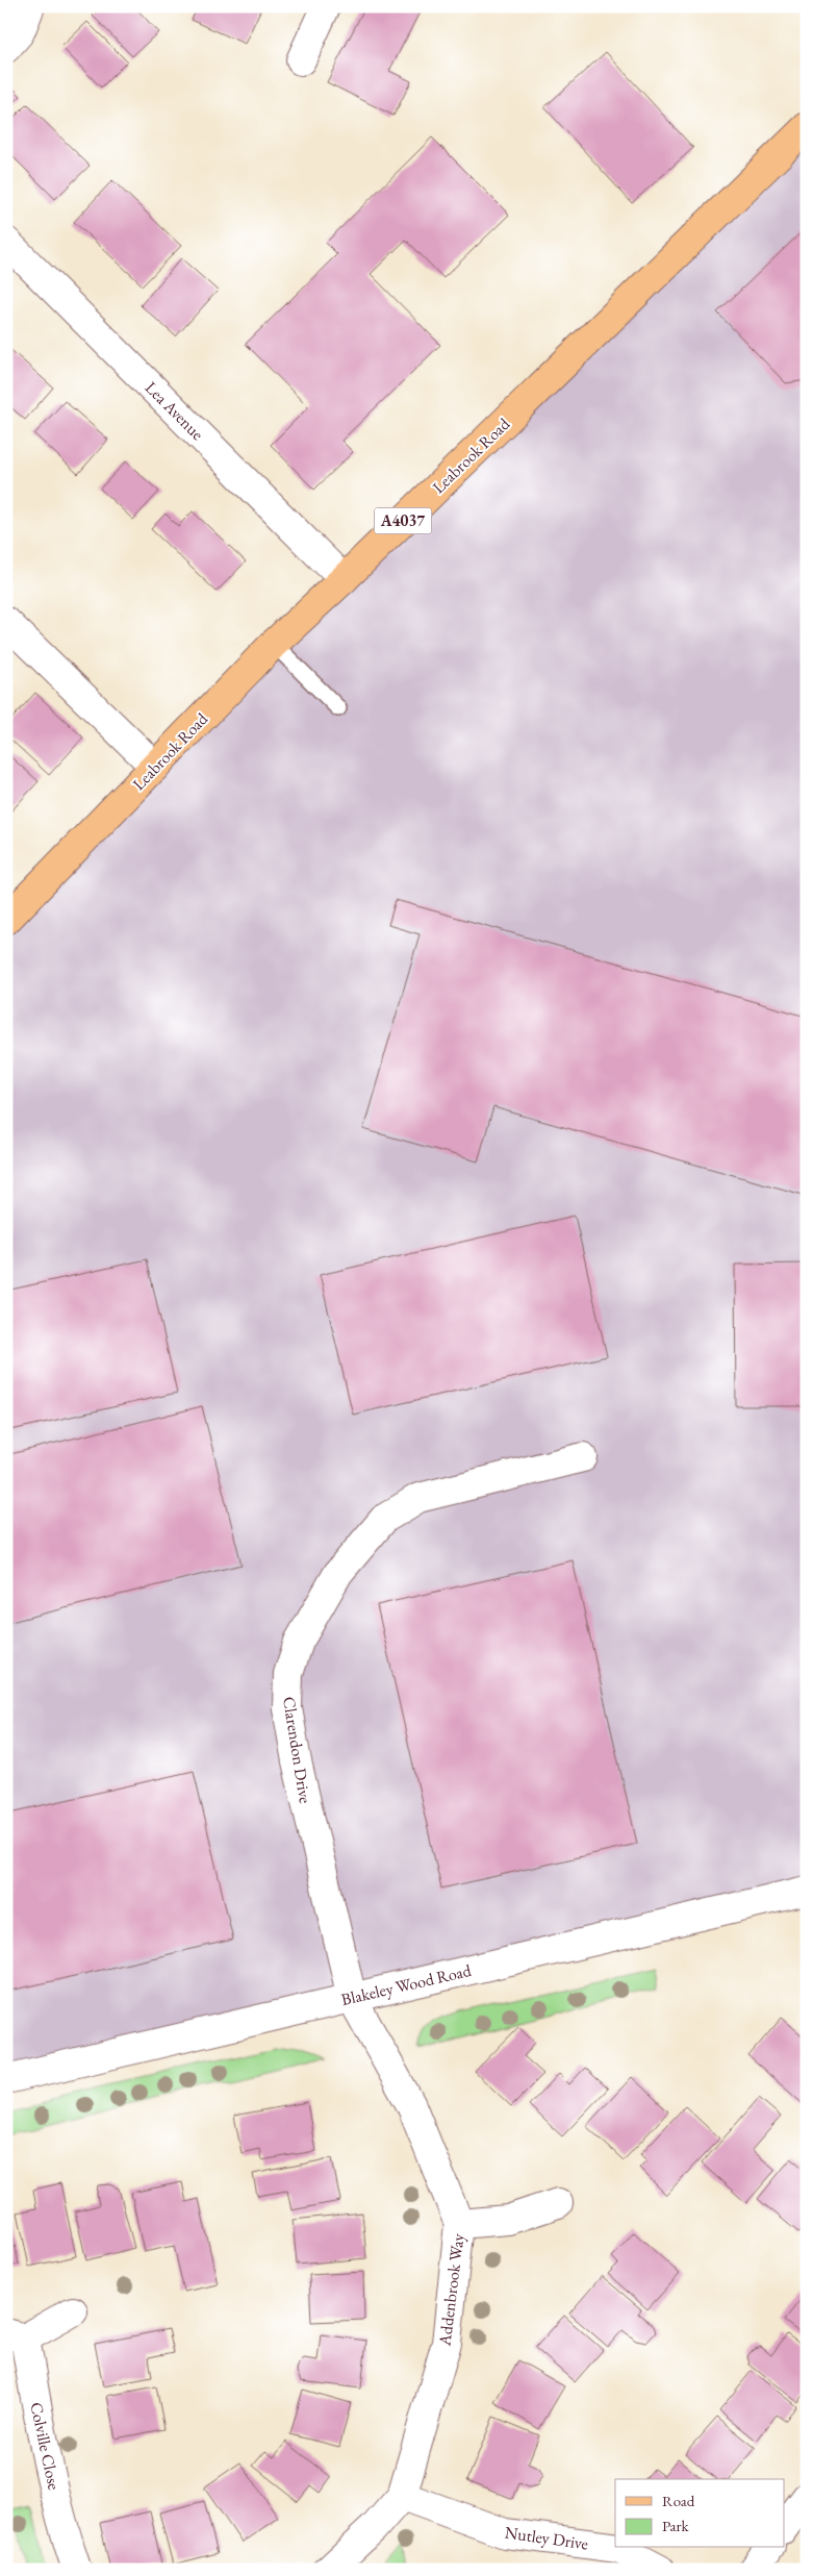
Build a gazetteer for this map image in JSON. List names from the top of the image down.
{
  "streets": {
    "main road": ["Leabrook Road", "A4037"],
    "street": [
      "Lea Avenue",
      "Clarendon Drive",
      "Blakeley Wood Road",
      "Addenbrook Way",
      "Colville Close",
      "Nutley Drive"
    ]
  },
  "crossings": [
    ["Lea Avenue", "Leabrook Road"],
    ["Clarendon Drive", "Blakeley Wood Road"],
    ["Clarendon Drive", "Addenbrook Way"],
    ["Blakeley Wood Road", "Addenbrook Way"],
    ["Addenbrook Way", "Nutley Drive"]
  ],
  "legend": ["Road", "Park"]
}
